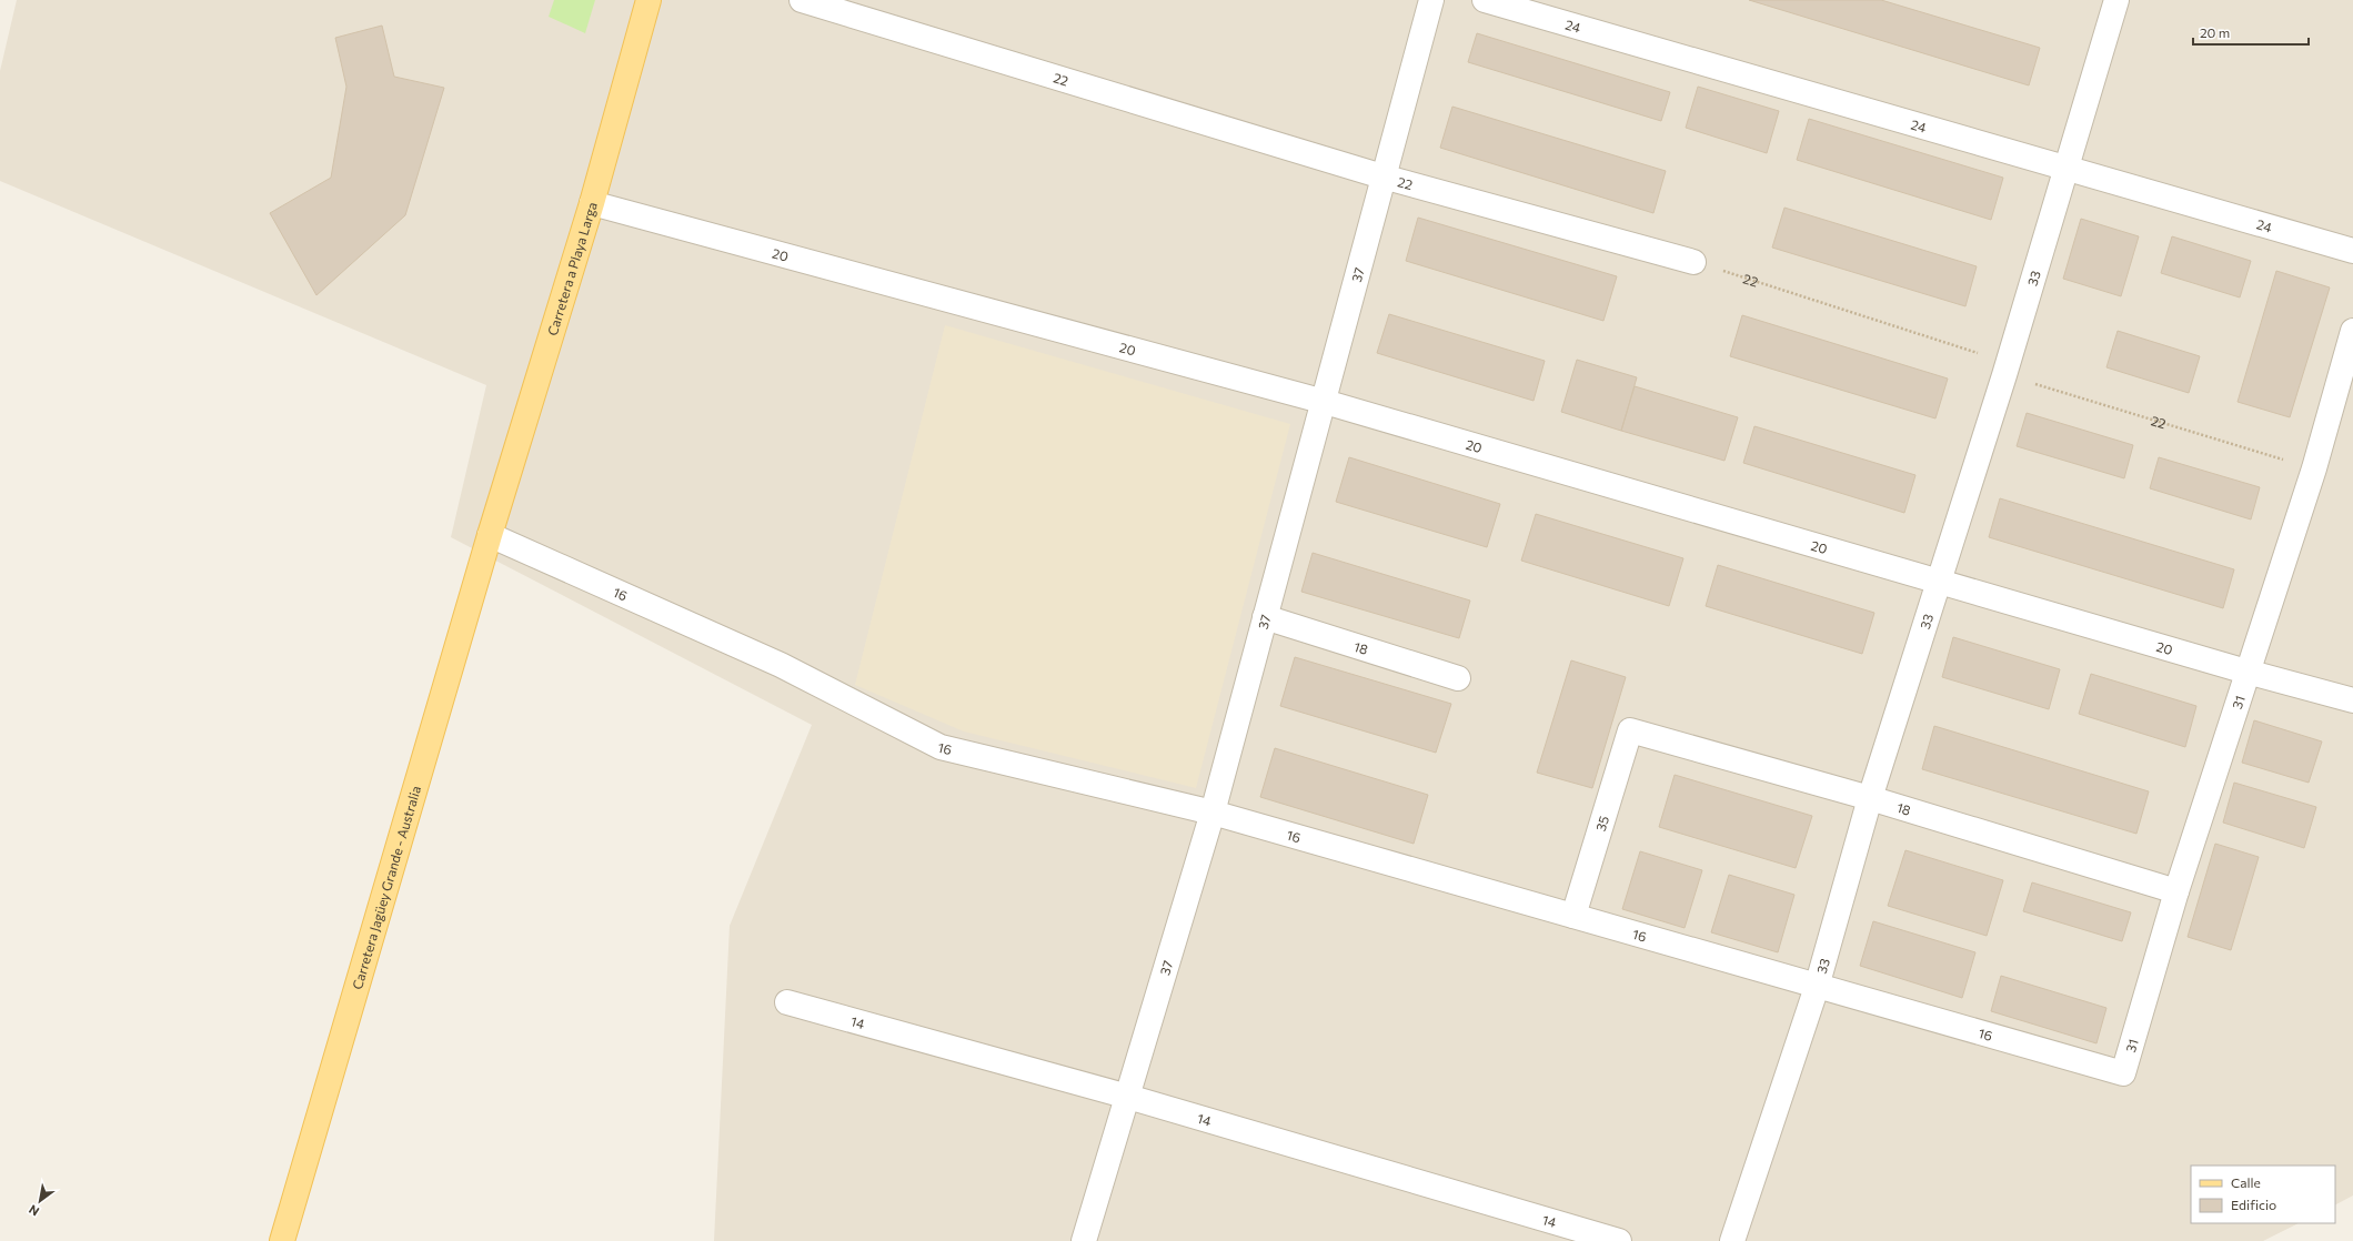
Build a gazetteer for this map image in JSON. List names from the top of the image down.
{
  "streets": {
    "main road": ["Carretera a Playa Larga", "Carretera Jagüey Grande - Australia"],
    "street": [
      "24",
      "22",
      "20",
      "37",
      "33",
      "16",
      "18",
      "31",
      "35",
      "14"
    ]
  },
  "crossings": [
    ["24", "33"],
    ["22", "37"],
    ["22", "33"],
    ["22", "31"],
    ["20", "Carretera a Playa Larga"],
    ["20", "37"],
    ["20", "33"],
    ["20", "31"],
    ["Carretera a Playa Larga", "16"],
    ["Carretera a Playa Larga", "Carretera Jagüey Grande - Australia"],
    ["37", "16"],
    ["37", "18"],
    ["37", "14"],
    ["33", "16"],
    ["33", "18"],
    ["16", "31"],
    ["16", "35"],
    ["16", "Carretera Jagüey Grande - Australia"],
    ["18", "31"],
    ["18", "35"]
  ],
  "legend": ["Calle", "Edificio"],
  "scale_bar": "20 m",
  "north": "bottom left"
}
